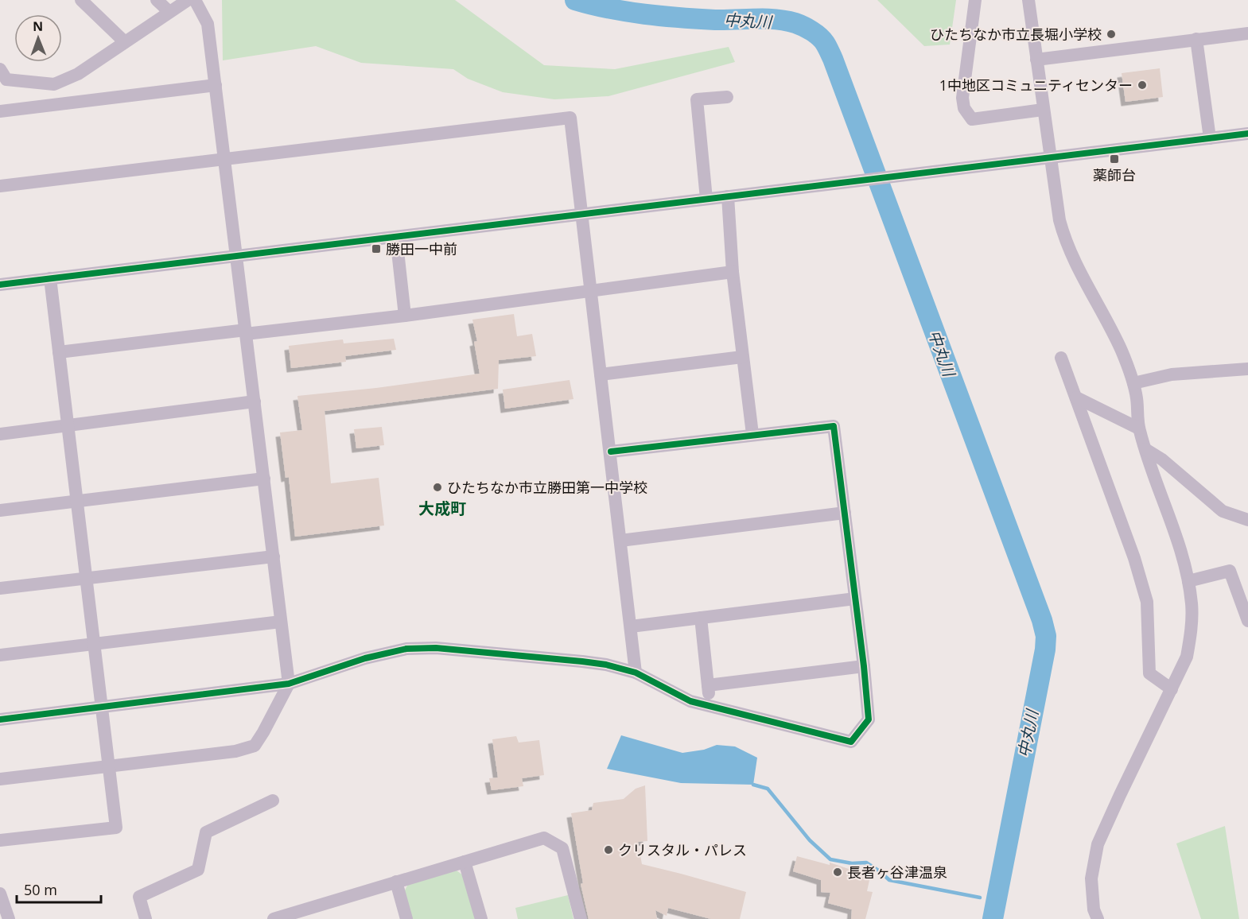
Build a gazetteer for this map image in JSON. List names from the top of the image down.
{
  "districts": ["大成町"],
  "water": ["中丸川"],
  "places": {
    "other": [
      "ひたちなか市立長堀小学校",
      "1中地区コミュニティセンター",
      "ひたちなか市立勝田第一中学校",
      "クリスタル・パレス",
      "長者ヶ谷津温泉"
    ],
    "transit": ["薬師台", "勝田一中前"]
  },
  "scale_bar": "50 m",
  "north": "top"
}
